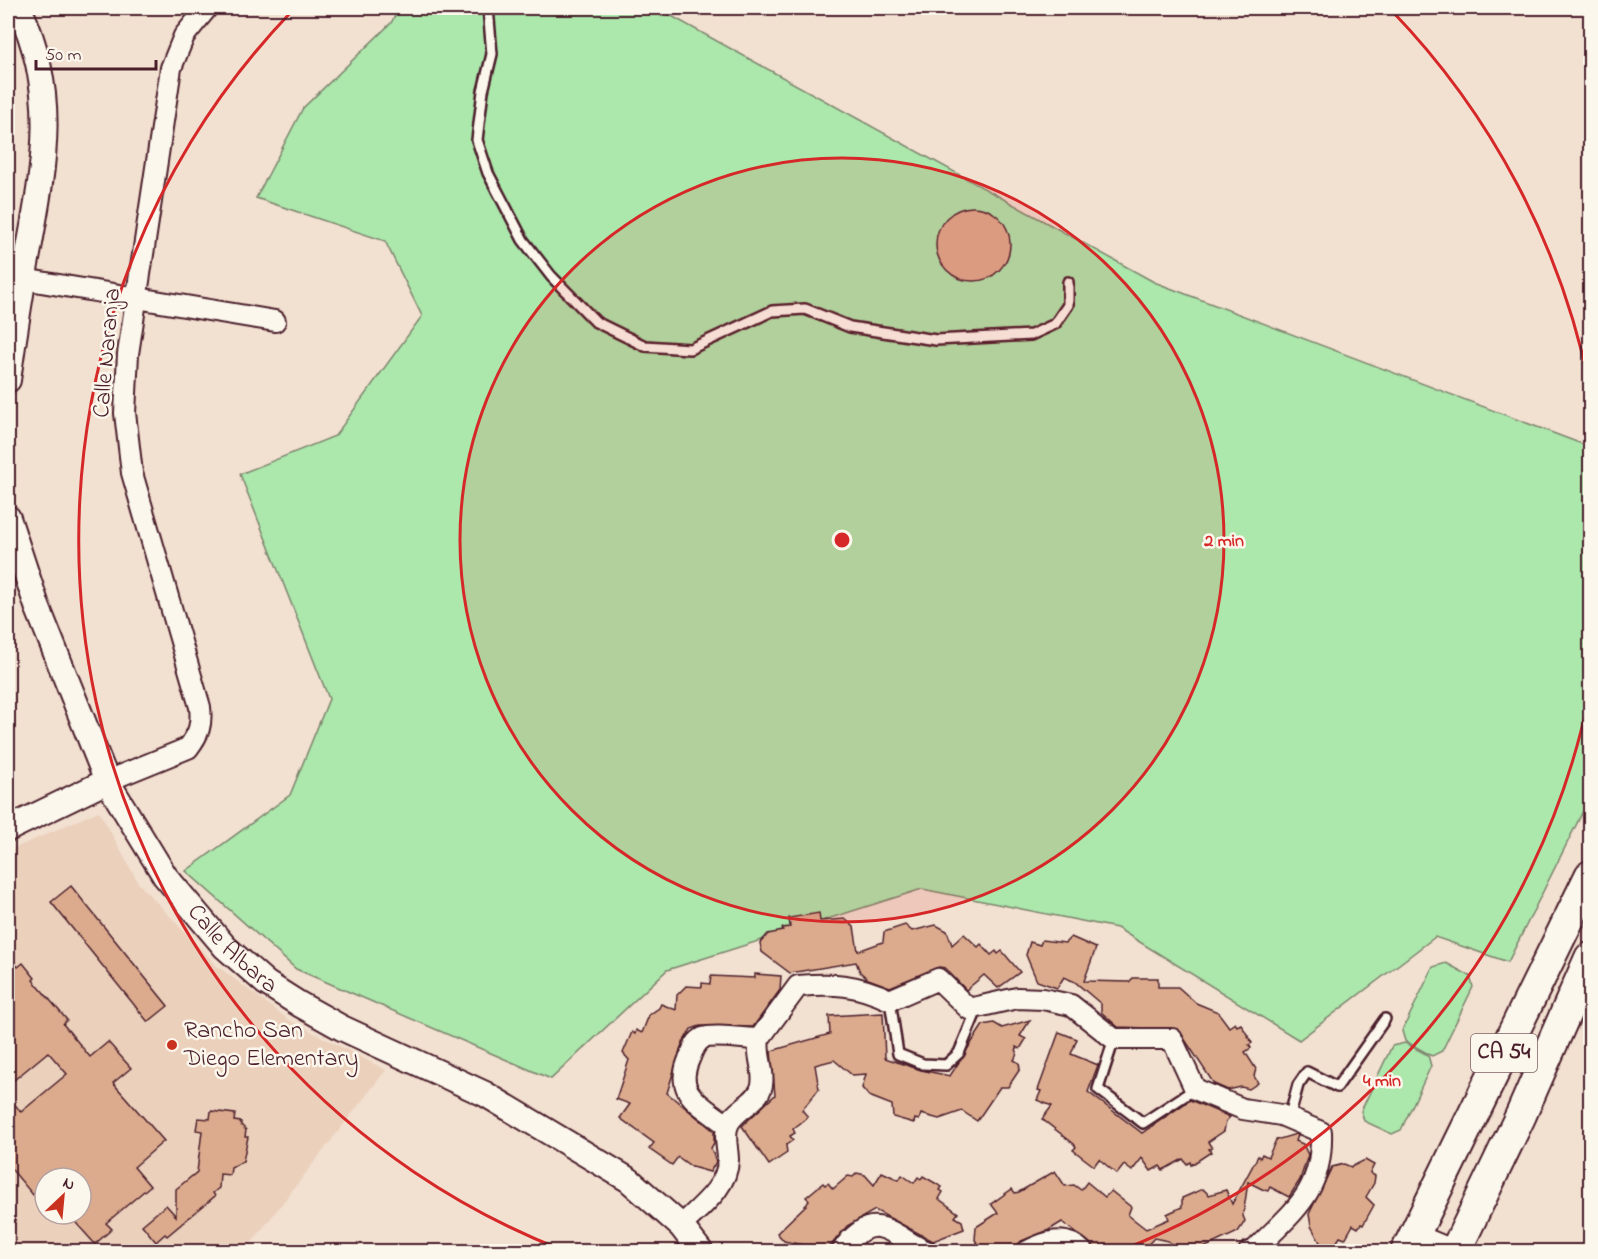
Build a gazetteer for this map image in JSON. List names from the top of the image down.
{
  "streets": {
    "main road": ["CA 54"],
    "street": ["Calle Naranja", "Calle Albara"]
  },
  "crossings": [
    ["Calle Naranja", "Calle Albara"]
  ],
  "places": ["Rancho San Diego Elementary"],
  "scale_bar": "50 m",
  "north": "top right",
  "rings": ["2 min", "4 min"]
}
